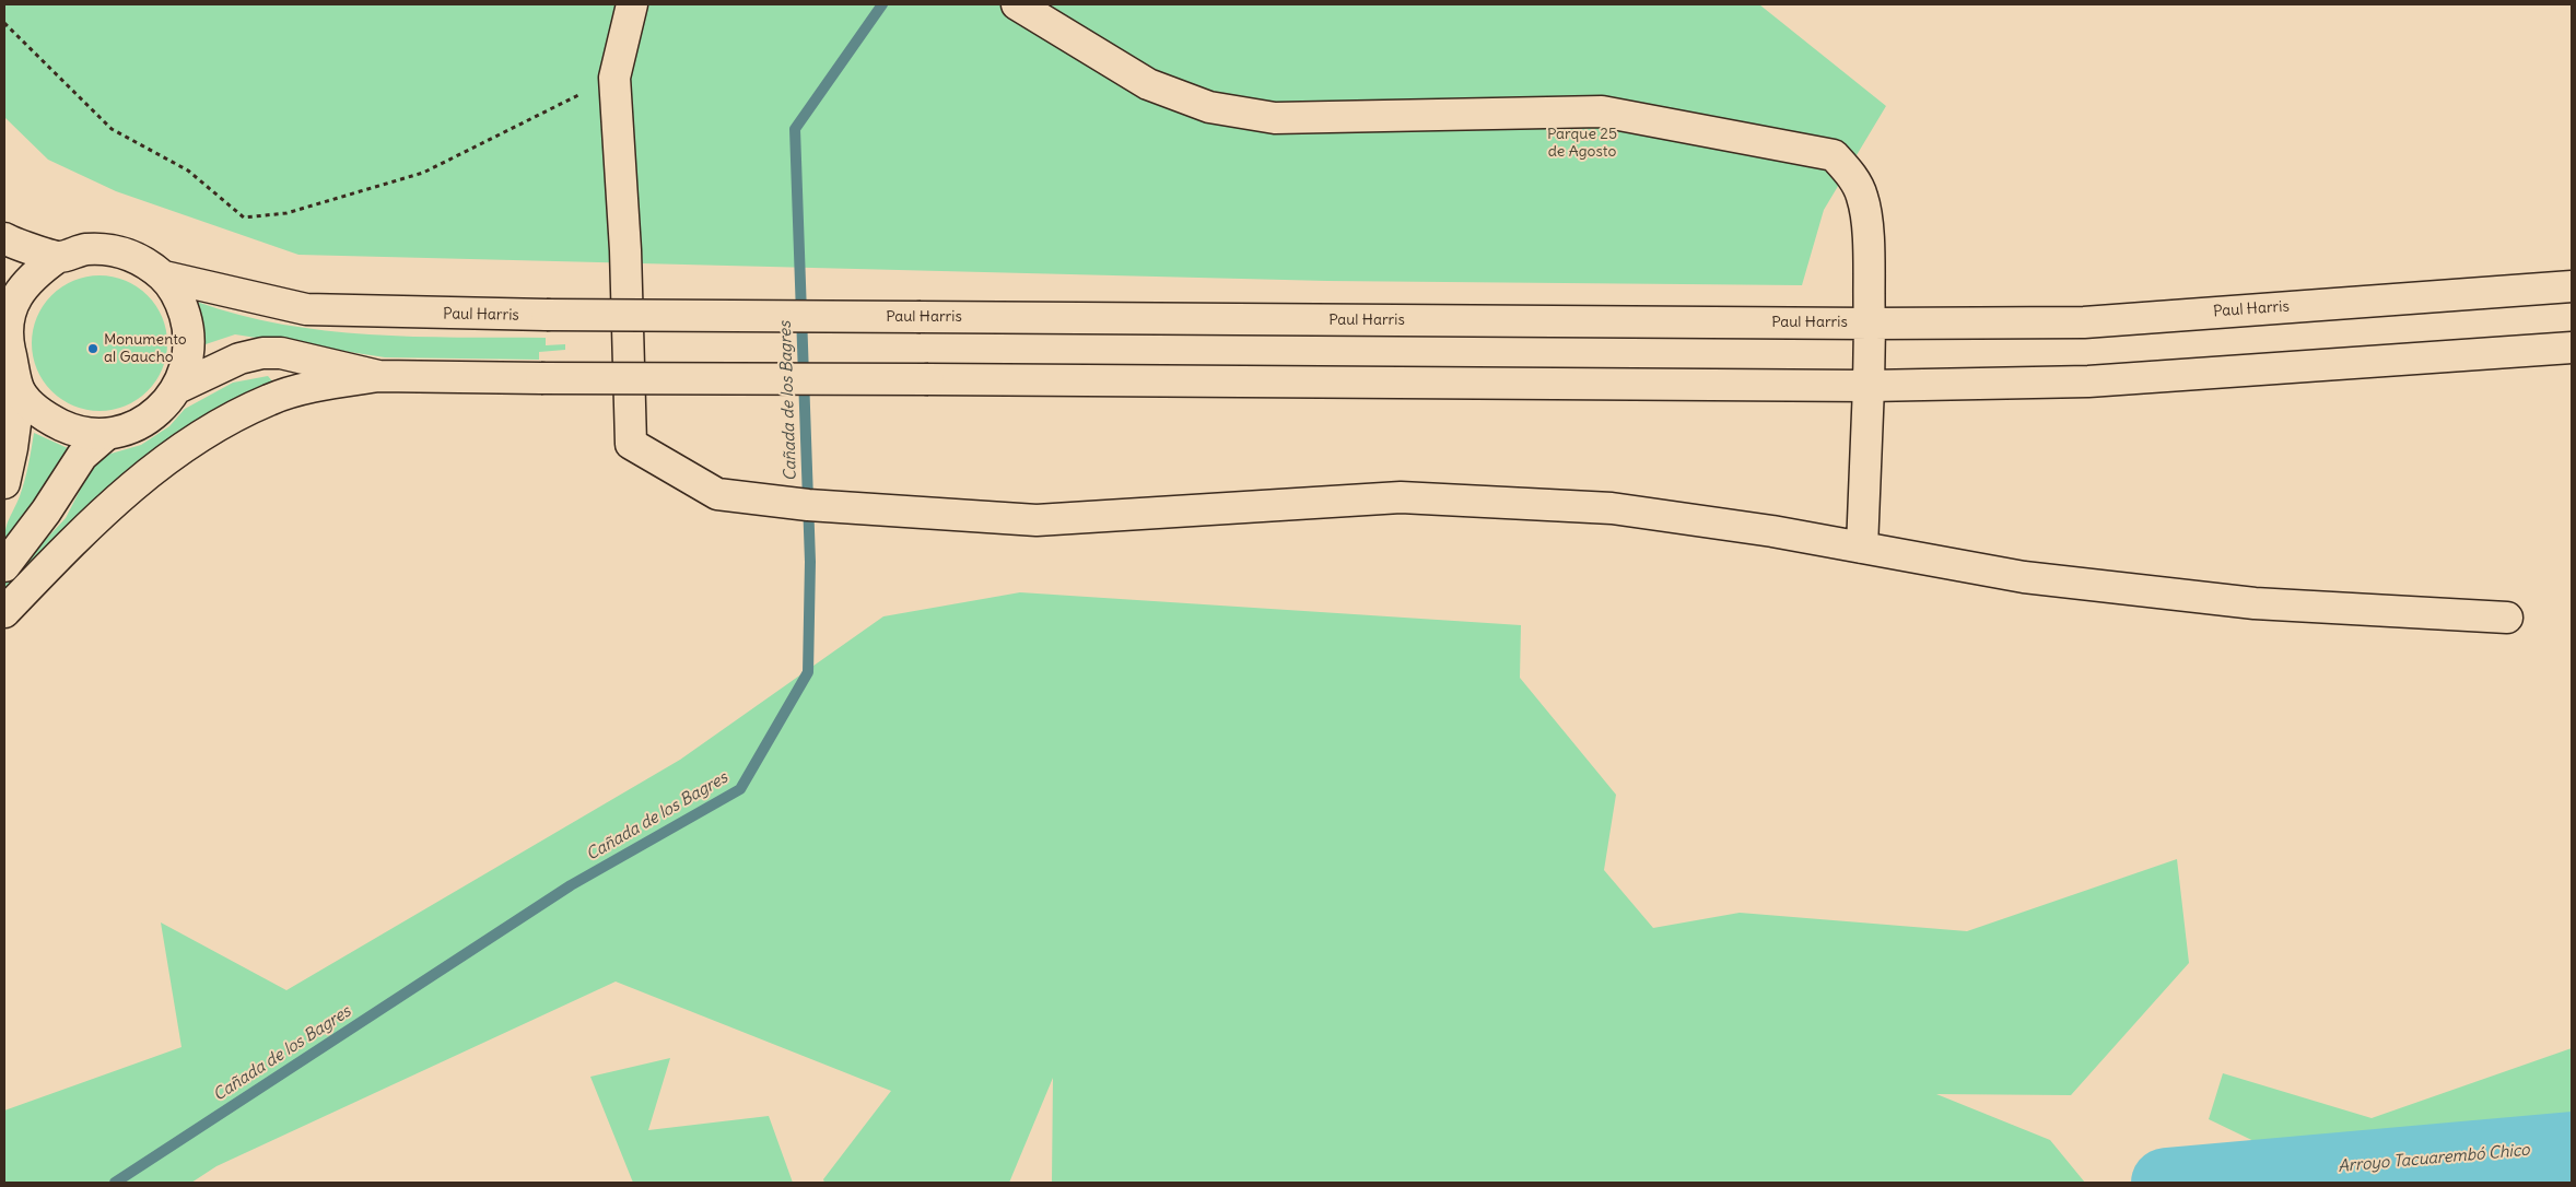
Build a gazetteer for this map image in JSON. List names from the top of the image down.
{
  "streets": {
    "main road": ["Paul Harris"]
  },
  "water": ["Cañada de los Bagres", "Arroyo Tacuarembó Chico"],
  "parks": ["Parque 25 de Agosto"],
  "places": ["Monumento al Gaucho"]
}
